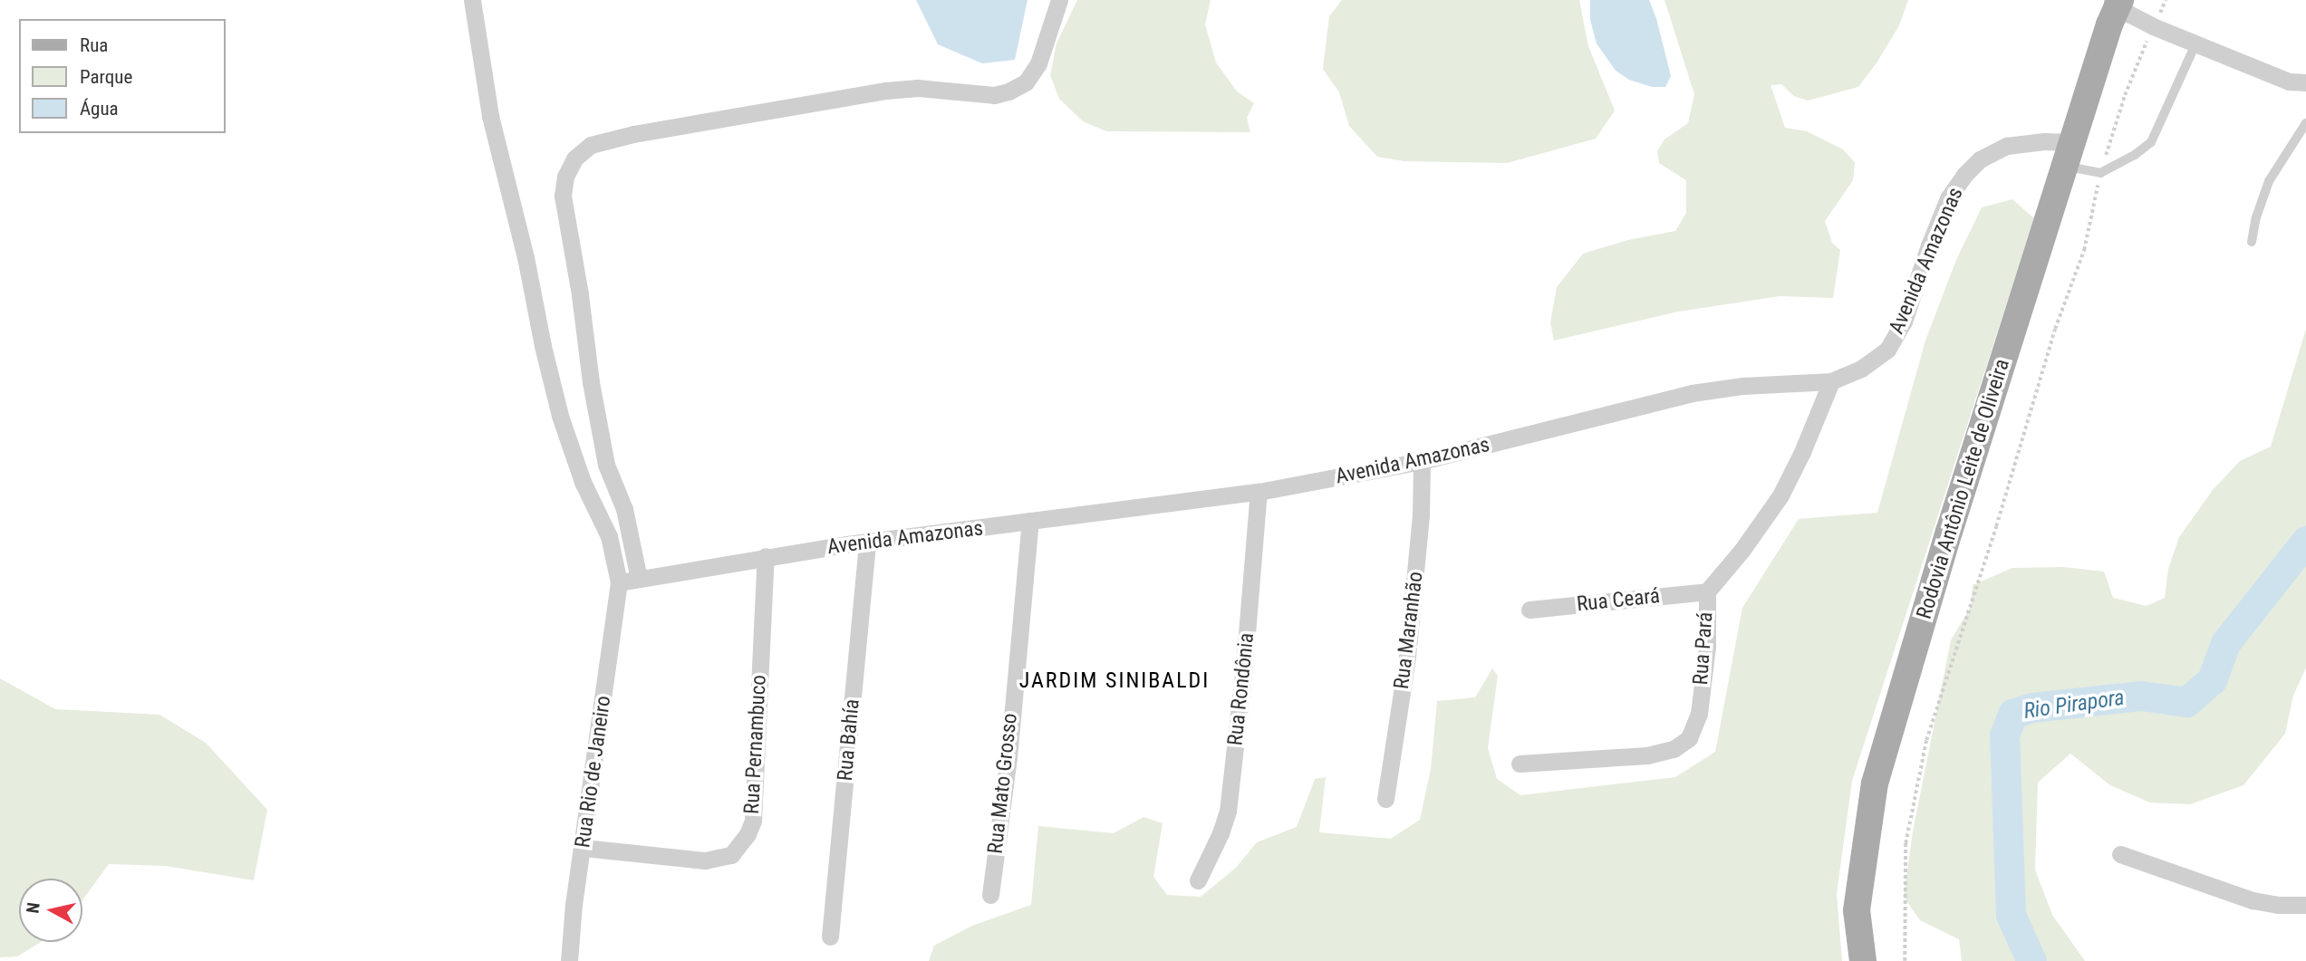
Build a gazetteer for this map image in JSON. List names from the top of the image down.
{
  "streets": {
    "main road": ["Rodovia Antônio Leite de Oliveira"],
    "street": [
      "Avenida Amazonas",
      "Rua Ceará",
      "Rua Maranhão",
      "Rua Pará",
      "Rua Rondônia",
      "Rua Bahía",
      "Rua Pernambuco",
      "Rua Rio de Janeiro",
      "Rua Mato Grosso"
    ]
  },
  "crossings": [
    ["Avenida Amazonas", "Rodovia Antônio Leite de Oliveira"],
    ["Avenida Amazonas", "Rua Maranhão"],
    ["Avenida Amazonas", "Rua Pará"],
    ["Avenida Amazonas", "Rua Rondônia"],
    ["Avenida Amazonas", "Rua Bahía"],
    ["Avenida Amazonas", "Rua Pernambuco"],
    ["Avenida Amazonas", "Rua Rio de Janeiro"],
    ["Avenida Amazonas", "Rua Mato Grosso"],
    ["Rua Ceará", "Rua Pará"],
    ["Rua Pernambuco", "Rua Rio de Janeiro"]
  ],
  "districts": ["JARDIM SINIBALDI"],
  "water": ["Rio Pirapora"],
  "legend": ["Rua", "Parque", "Água"],
  "north": "left"
}
